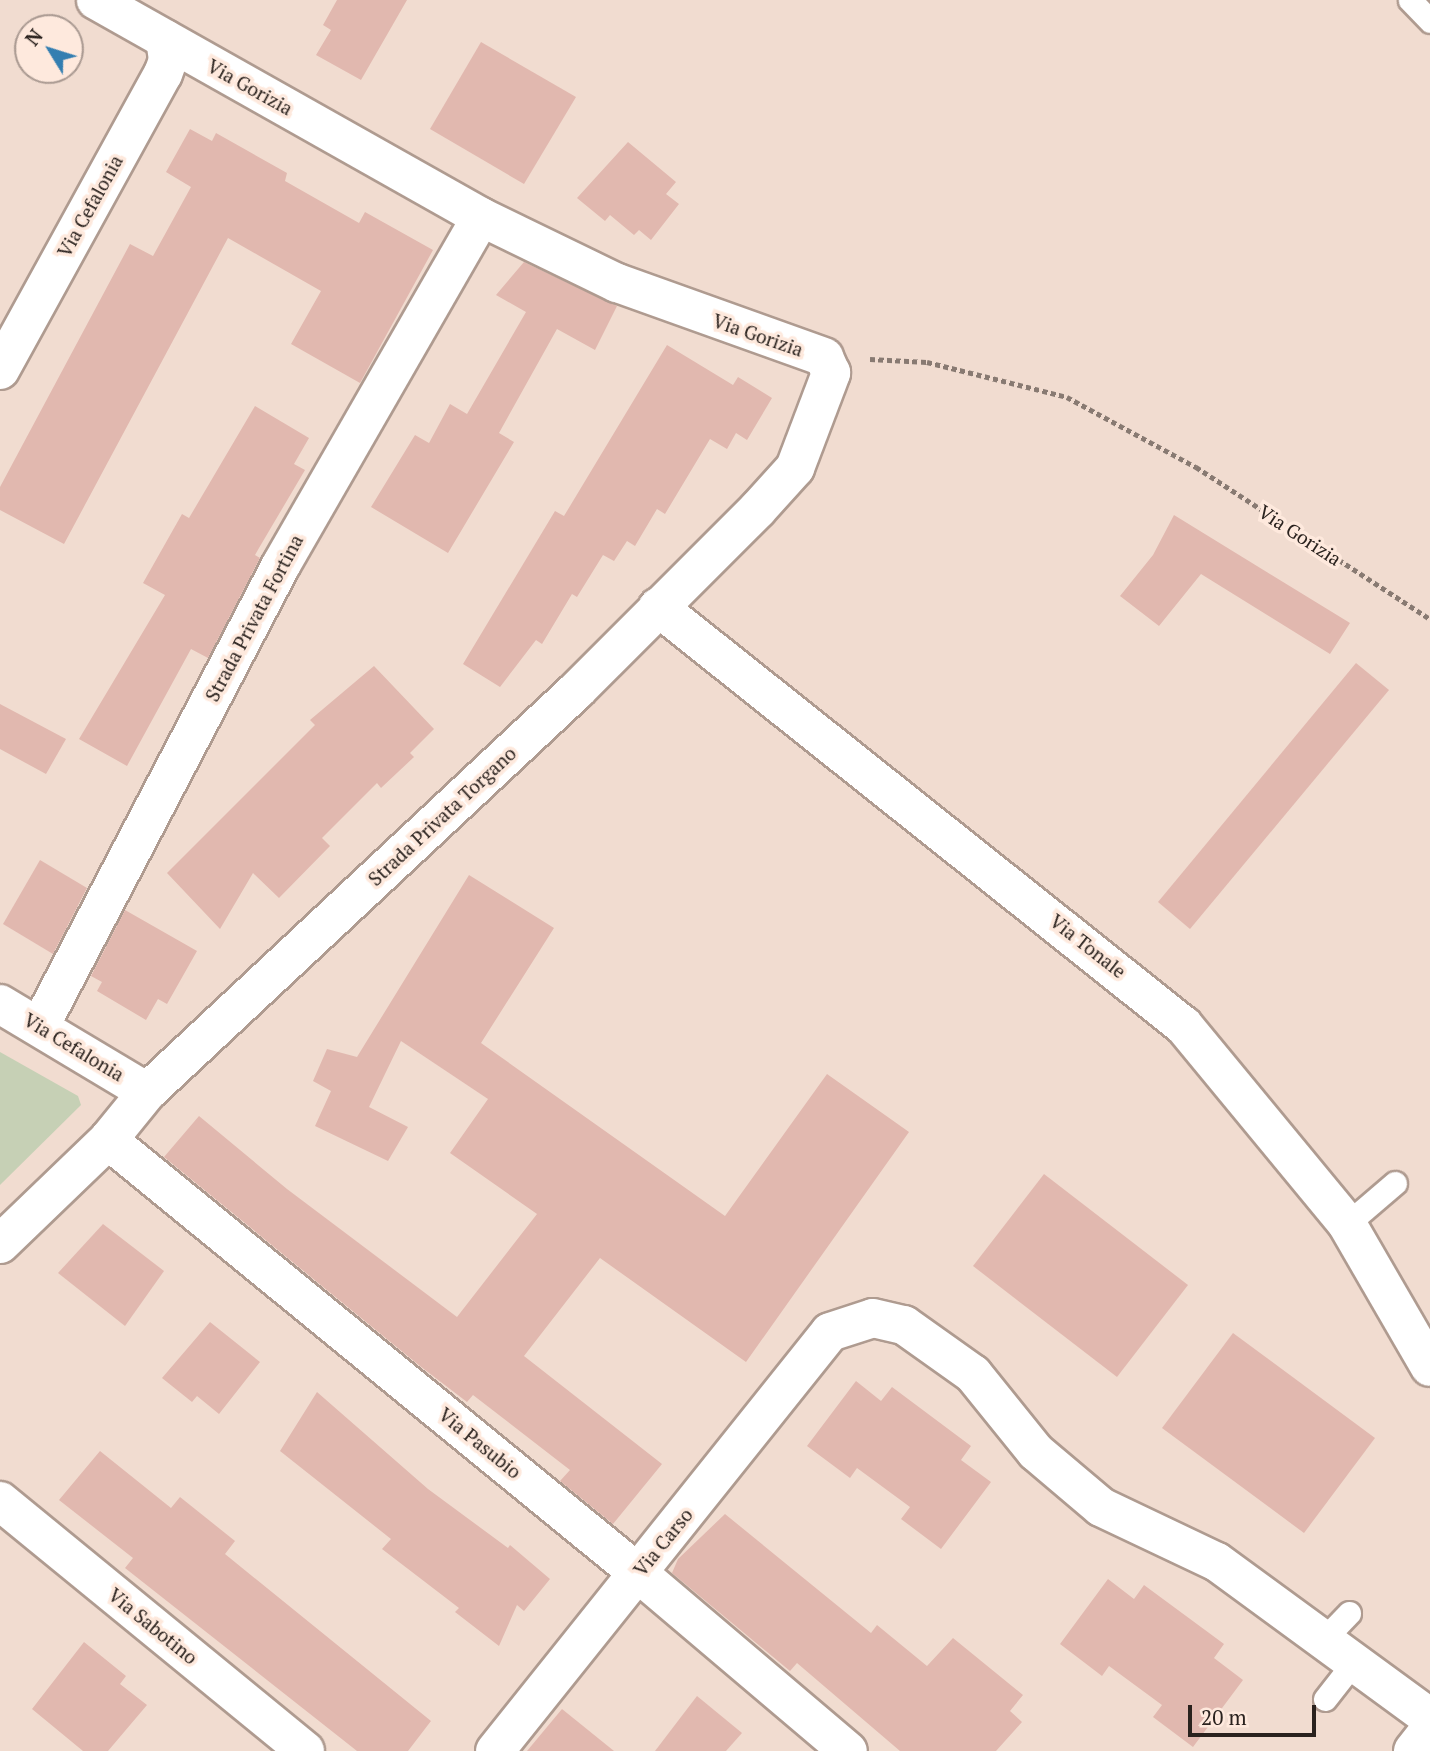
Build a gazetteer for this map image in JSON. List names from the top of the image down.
{
  "streets": {
    "street": [
      "Via Gorizia",
      "Via Cefalonia",
      "Strada Privata Fortina",
      "Strada Privata Torgano",
      "Via Tonale",
      "Via Pasubio",
      "Via Carso",
      "Via Sabotino"
    ]
  },
  "crossings": [
    ["Via Gorizia", "Via Cefalonia"],
    ["Via Gorizia", "Strada Privata Fortina"],
    ["Via Gorizia", "Strada Privata Torgano"],
    ["Via Cefalonia", "Strada Privata Fortina"],
    ["Via Cefalonia", "Strada Privata Torgano"],
    ["Strada Privata Torgano", "Via Tonale"],
    ["Strada Privata Torgano", "Via Pasubio"],
    ["Via Pasubio", "Via Carso"]
  ],
  "scale_bar": "20 m",
  "north": "top left"
}
